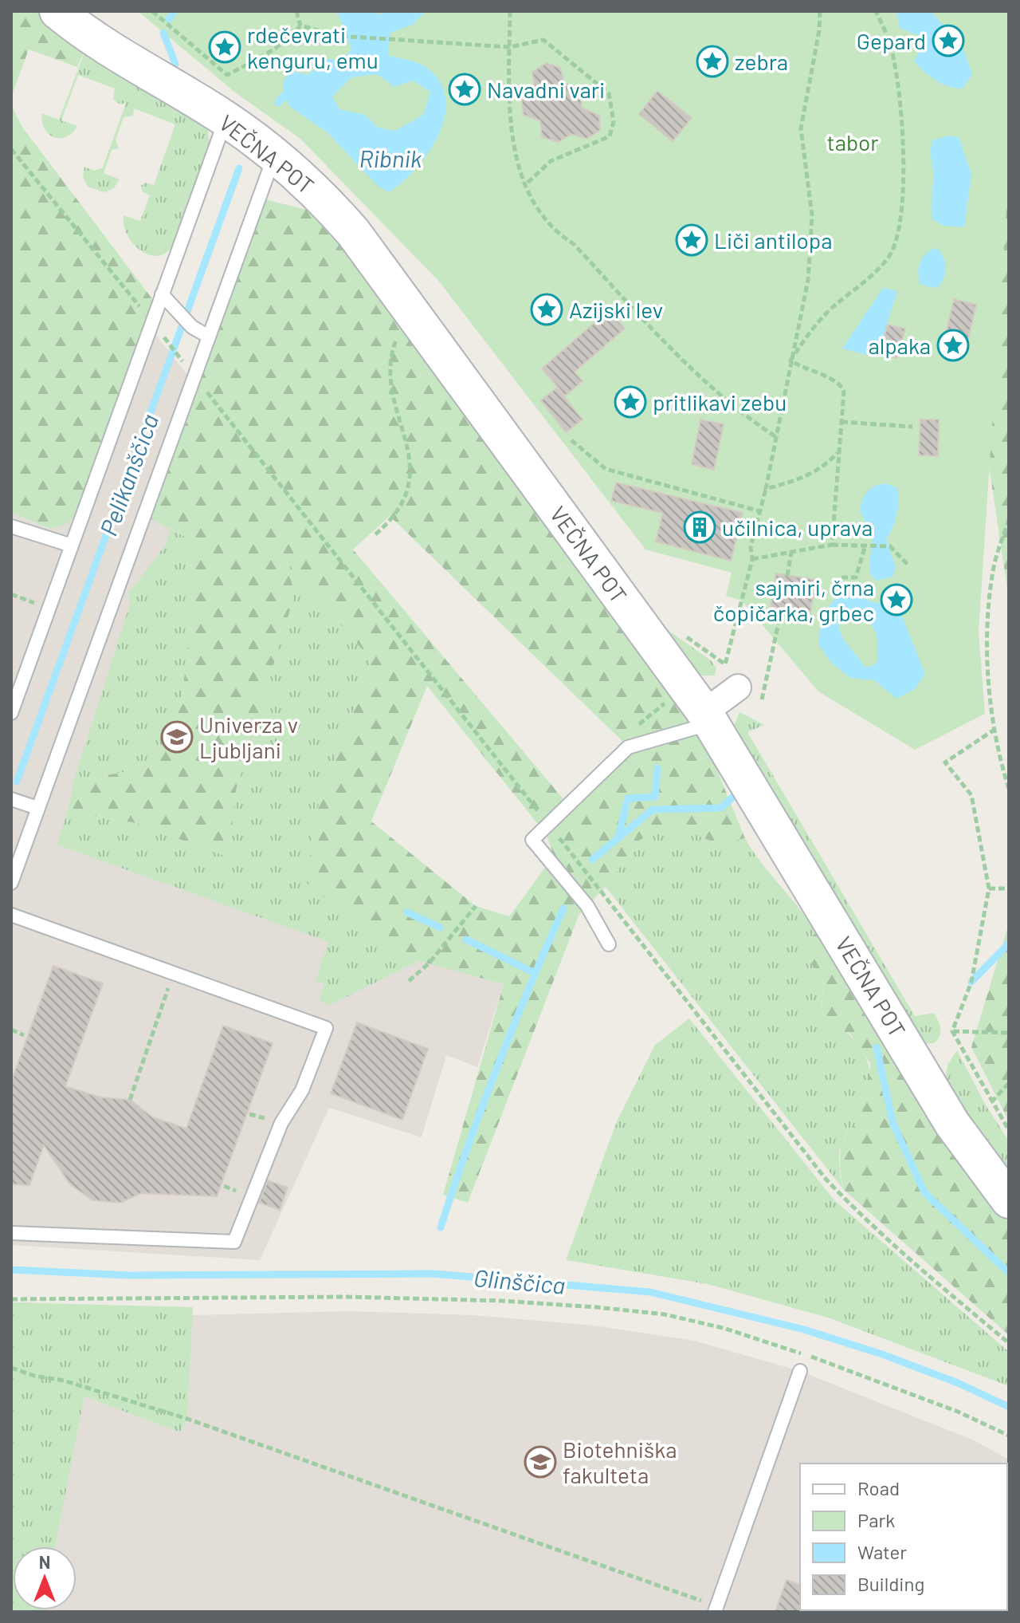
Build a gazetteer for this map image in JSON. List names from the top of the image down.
{
  "streets": {
    "main road": ["VEČNA POT"]
  },
  "water": ["Ribnik", "Pelikanščica", "Glinščica"],
  "parks": ["tabor"],
  "places": {
    "place": [
      "Gepard",
      "rdečevrati kenguru, emu",
      "zebra",
      "Navadni vari",
      "Liči antilopa",
      "Azijski lev",
      "alpaka",
      "pritlikavi zebu",
      "sajmiri, črna čopičarka, grbec"
    ],
    "building": ["učilnica, uprava"],
    "school or university": ["Univerza v Ljubljani", "Biotehniška fakulteta"]
  },
  "legend": [
    "Road",
    "Park",
    "Water",
    "Building"
  ],
  "north": "top"
}
